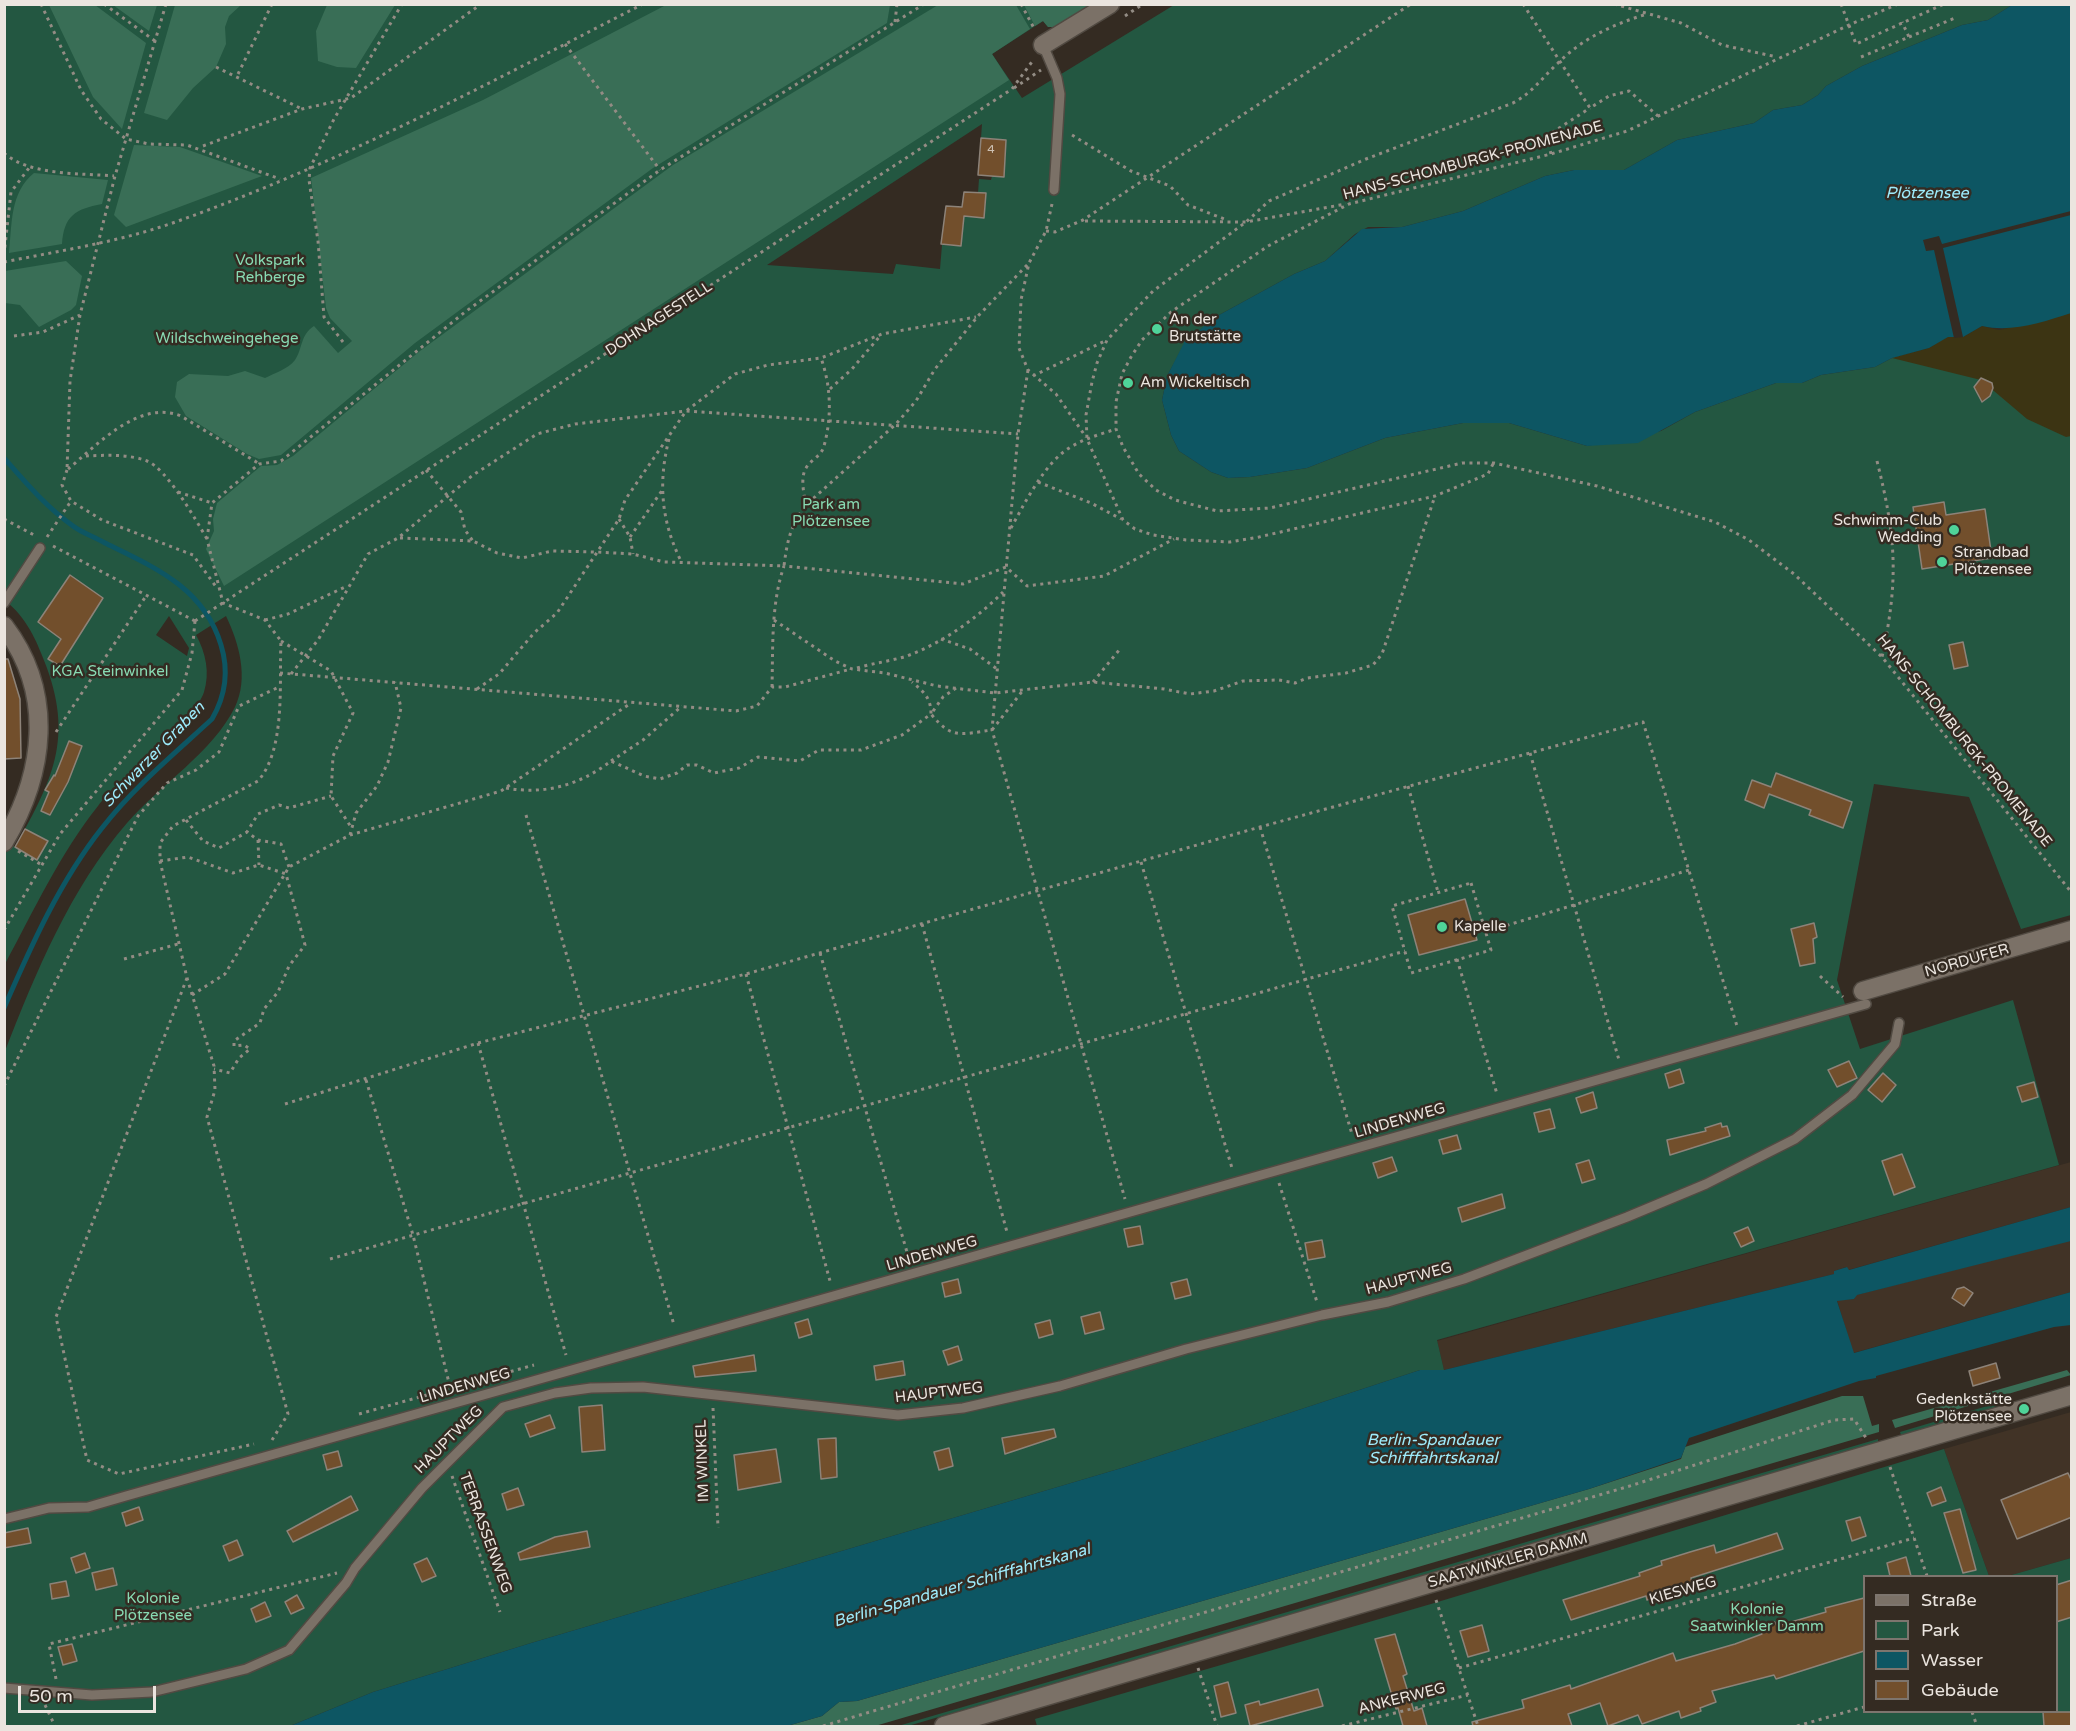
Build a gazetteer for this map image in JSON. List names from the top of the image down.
{
  "streets": {
    "main road": ["NORDUFER", "SAATWINKLER DAMM"],
    "lane": ["LINDENWEG", "HAUPTWEG"],
    "path": [
      "HANS-SCHOMBURGK-PROMENADE",
      "DOHNAGESTELL",
      "IM WINKEL",
      "TERRASSENWEG",
      "KIESWEG",
      "ANKERWEG"
    ]
  },
  "crossings": [
    ["NORDUFER", "LINDENWEG"],
    ["HAUPTWEG", "IM WINKEL"],
    ["HAUPTWEG", "TERRASSENWEG"]
  ],
  "water": ["Plötzensee", "Schwarzer Graben", "Berlin-Spandauer Schifffahrtskanal"],
  "parks": [
    "Volkspark Rehberge",
    "Wildschweingehege",
    "Park am Plötzensee",
    "KGA Steinwinkel",
    "Kolonie Plötzensee",
    "Kolonie Saatwinkler Damm"
  ],
  "places": [
    "An der Brutstätte",
    "Am Wickeltisch",
    "Schwimm-Club Wedding",
    "Strandbad Plötzensee",
    "Kapelle",
    "Gedenkstätte Plötzensee"
  ],
  "house_numbers": ["4"],
  "legend": [
    "Straße",
    "Park",
    "Wasser",
    "Gebäude"
  ],
  "scale_bar": "50 m"
}
